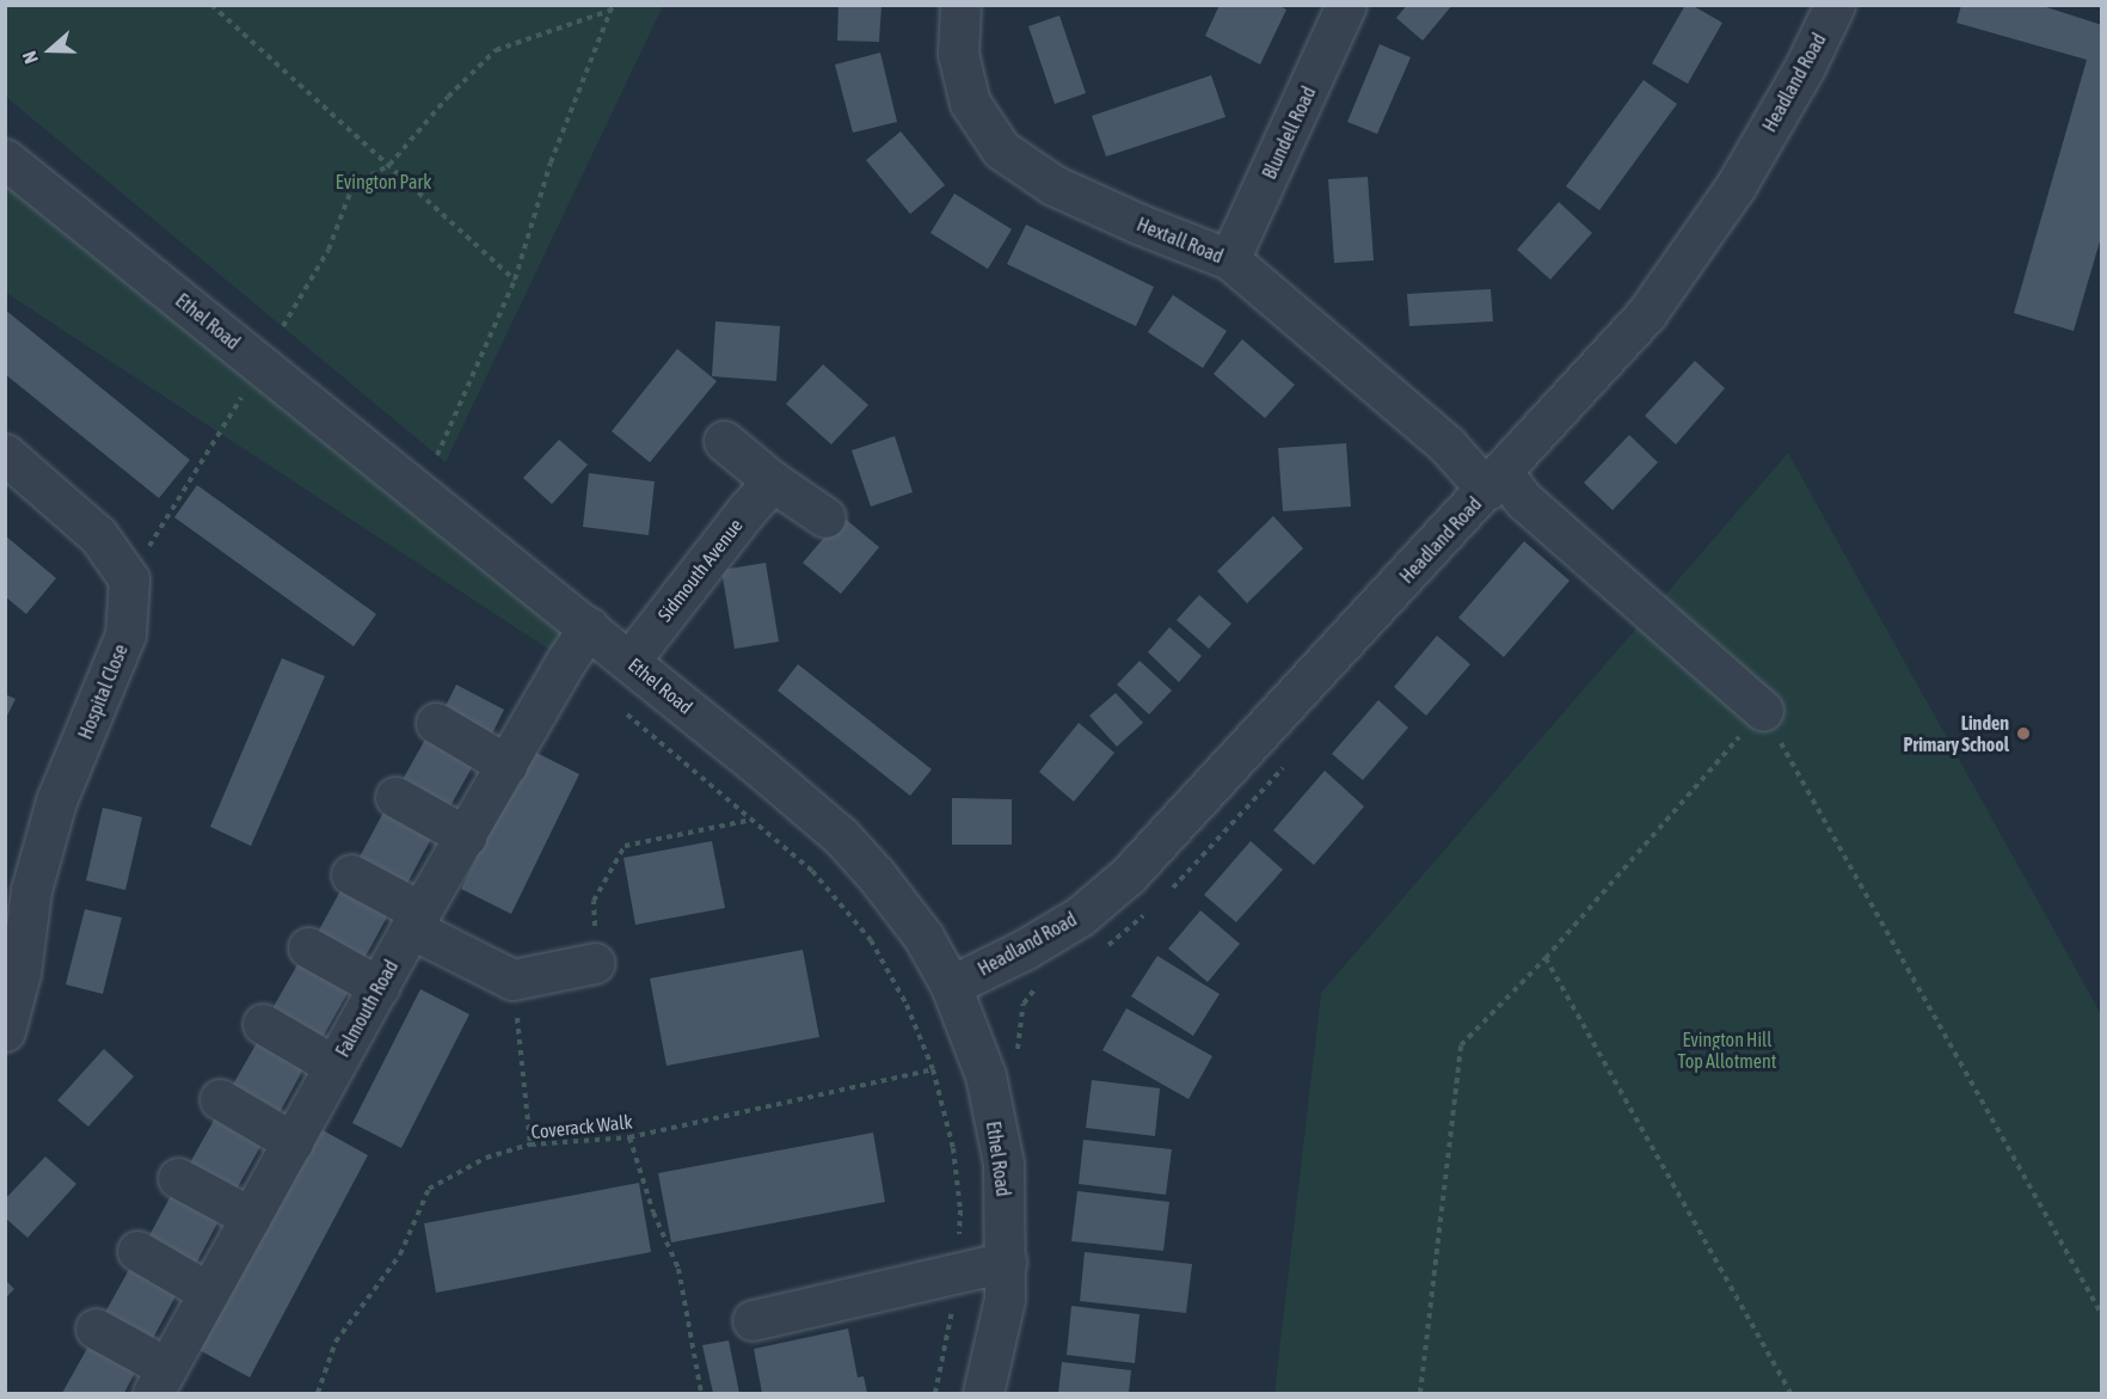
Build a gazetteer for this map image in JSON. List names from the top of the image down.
{
  "streets": {
    "street": [
      "Headland Road",
      "Blundell Road",
      "Hextall Road",
      "Ethel Road",
      "Sidmouth Avenue",
      "Hospital Close",
      "Falmouth Road"
    ],
    "path": ["Coverack Walk"]
  },
  "crossings": [
    ["Headland Road", "Hextall Road"],
    ["Headland Road", "Ethel Road"],
    ["Blundell Road", "Hextall Road"],
    ["Ethel Road", "Sidmouth Avenue"],
    ["Ethel Road", "Falmouth Road"]
  ],
  "parks": ["Evington Park", "Evington Hill Top Allotment"],
  "places": ["Linden Primary School"],
  "north": "left"
}
